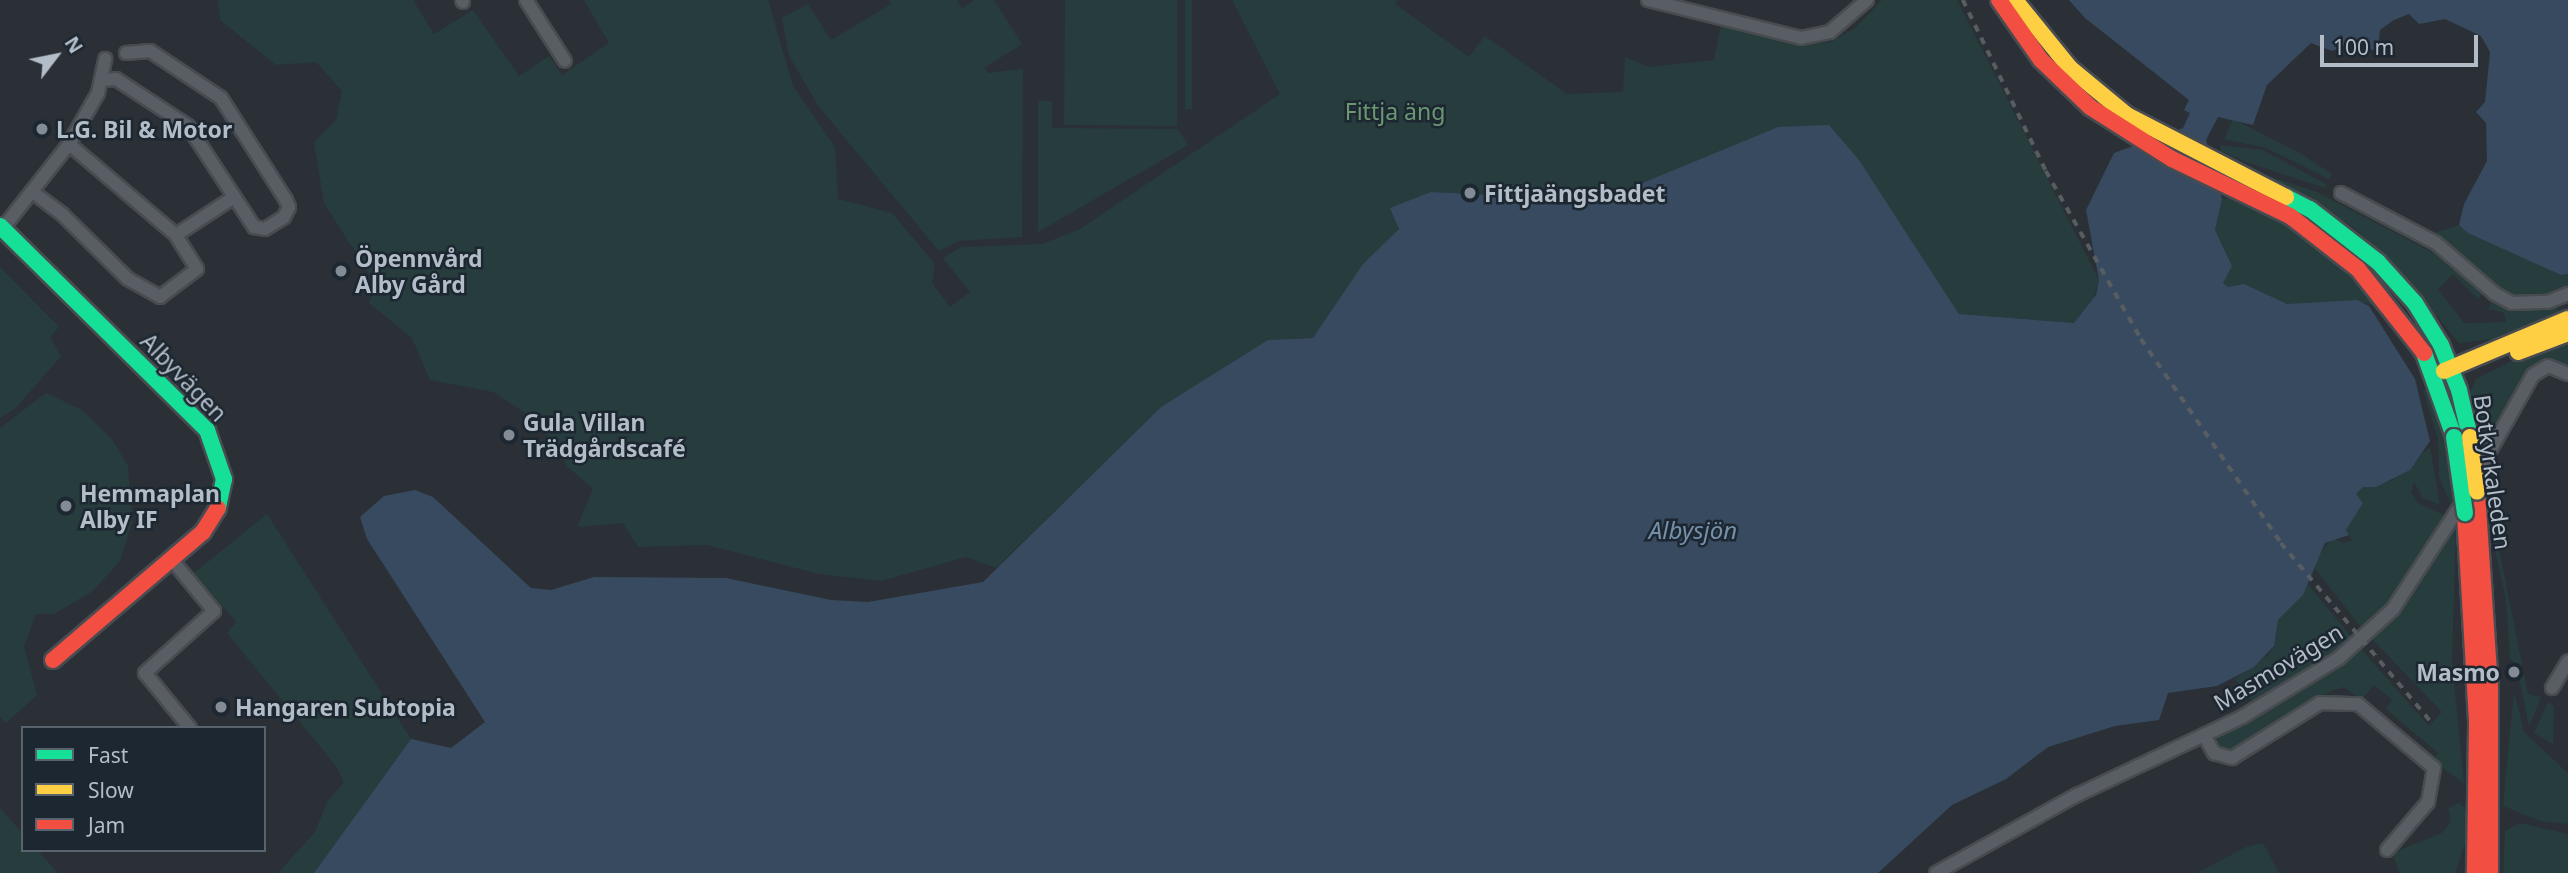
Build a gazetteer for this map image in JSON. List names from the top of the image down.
{
  "streets": {
    "main road": ["Albyvägen", "Botkyrkaleden"],
    "street": ["Masmovägen"]
  },
  "water": ["Albysjön"],
  "parks": ["Fittja äng"],
  "places": [
    "L.G. Bil & Motor",
    "Fittjaängsbadet",
    "Öpennvård Alby Gård",
    "Gula Villan Trädgårdscafé",
    "Hemmaplan Alby IF",
    "Masmo",
    "Hangaren Subtopia"
  ],
  "legend": ["Fast", "Slow", "Jam"],
  "scale_bar": "100 m",
  "north": "top right"
}
